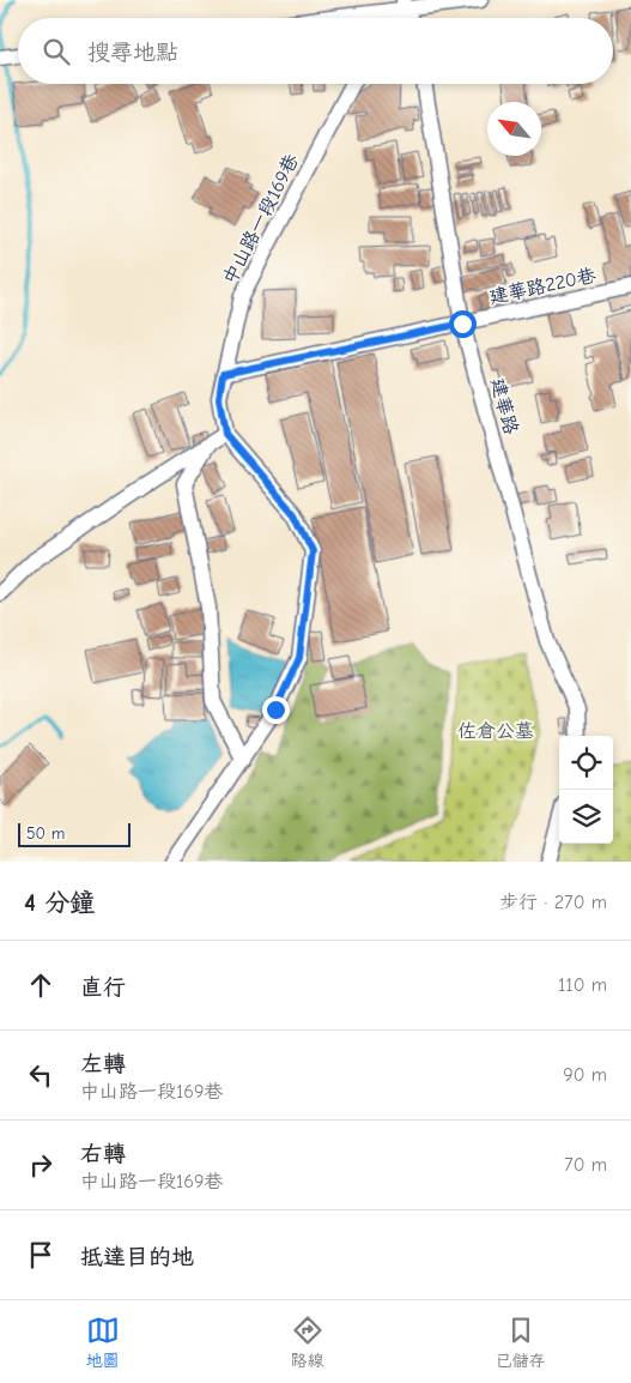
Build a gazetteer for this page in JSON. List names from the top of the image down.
{
  "streets": {
    "street": ["中山路一段169巷", "建華路220巷", "建華路"]
  },
  "crossings": [
    ["中山路一段169巷", "建華路220巷"],
    ["建華路220巷", "建華路"]
  ],
  "parks": ["佐倉公墓"],
  "scale_bar": "50 m",
  "north": "top left",
  "page": {
    "search": "搜尋地點",
    "scale": "50 m",
    "heading": ["4 分鐘", "步行 · 270 m"],
    "list": [
      ["直行", "110 m"],
      ["左轉", "中山路一段169巷", "90 m"],
      ["右轉", "中山路一段169巷", "70 m"],
      "抵達目的地"
    ],
    "nav": ["地圖", "路線", "已儲存"]
  }
}
